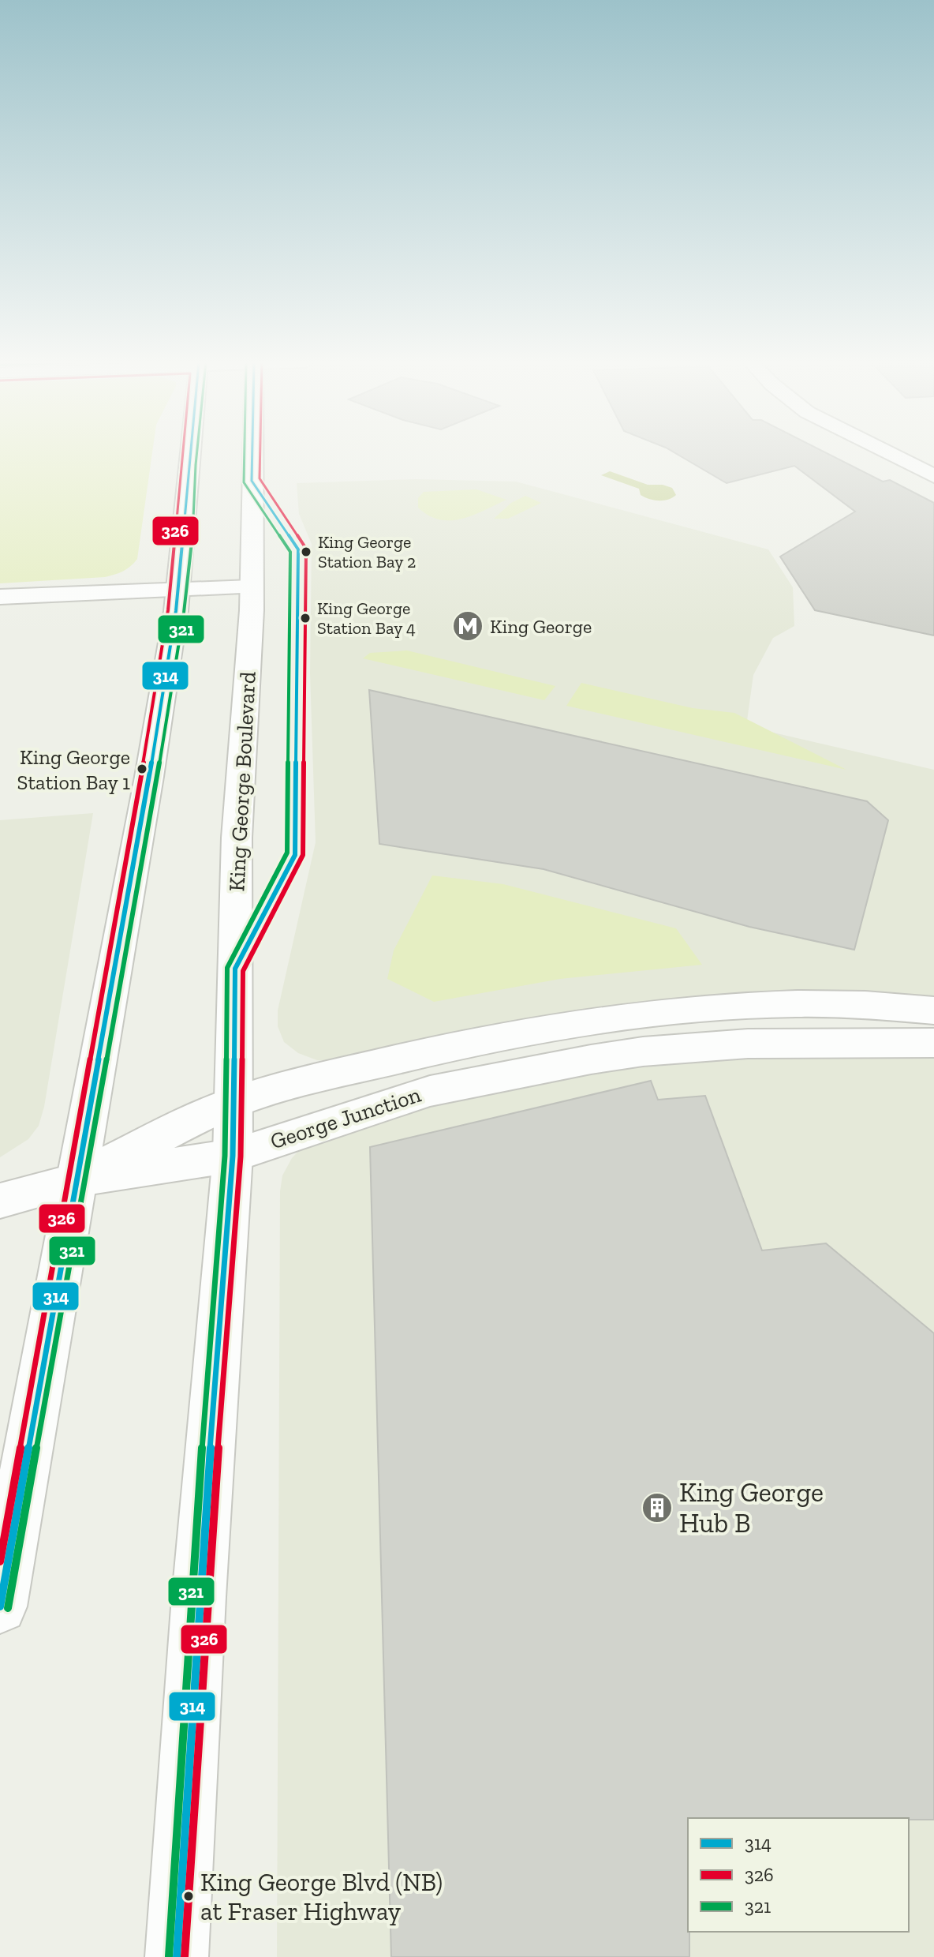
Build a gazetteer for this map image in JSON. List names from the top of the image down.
{
  "streets": {
    "main road": ["King George Boulevard", "George Junction"]
  },
  "crossings": [
    ["King George Boulevard", "George Junction"]
  ],
  "places": {
    "other": [
      "King George Station Bay 2",
      "King George Station Bay 4",
      "King George Station Bay 1",
      "King George Blvd (NB) at Fraser Highway"
    ],
    "metro station": ["King George"],
    "building": ["King George Hub B"]
  },
  "lines": ["transit line 314", "transit line 326", "transit line 321"],
  "legend": ["314", "326", "321"]
}
